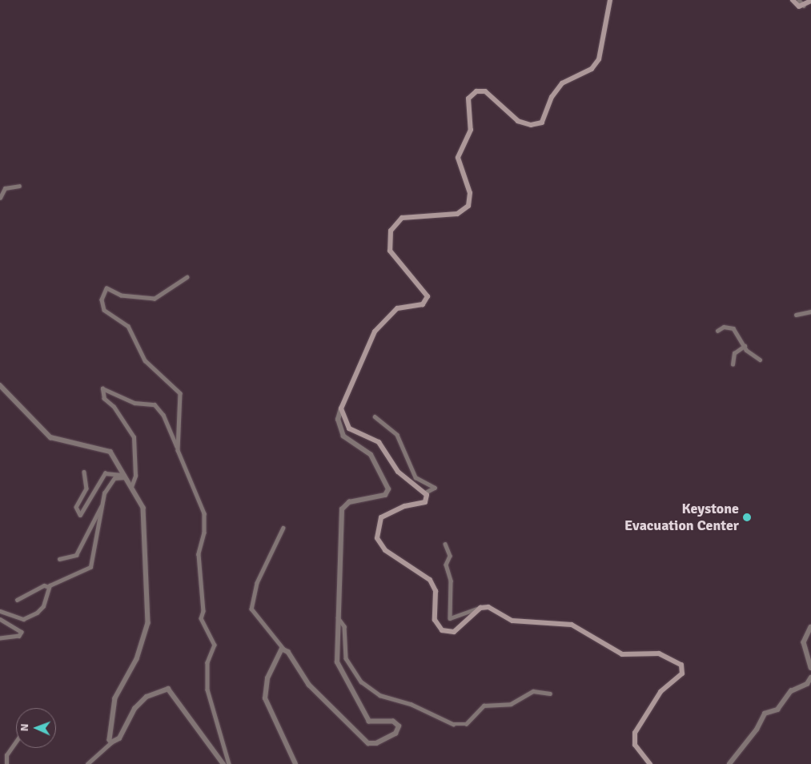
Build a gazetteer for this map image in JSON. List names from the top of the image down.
{
  "places": ["Keystone Evacuation Center"],
  "north": "left"
}
